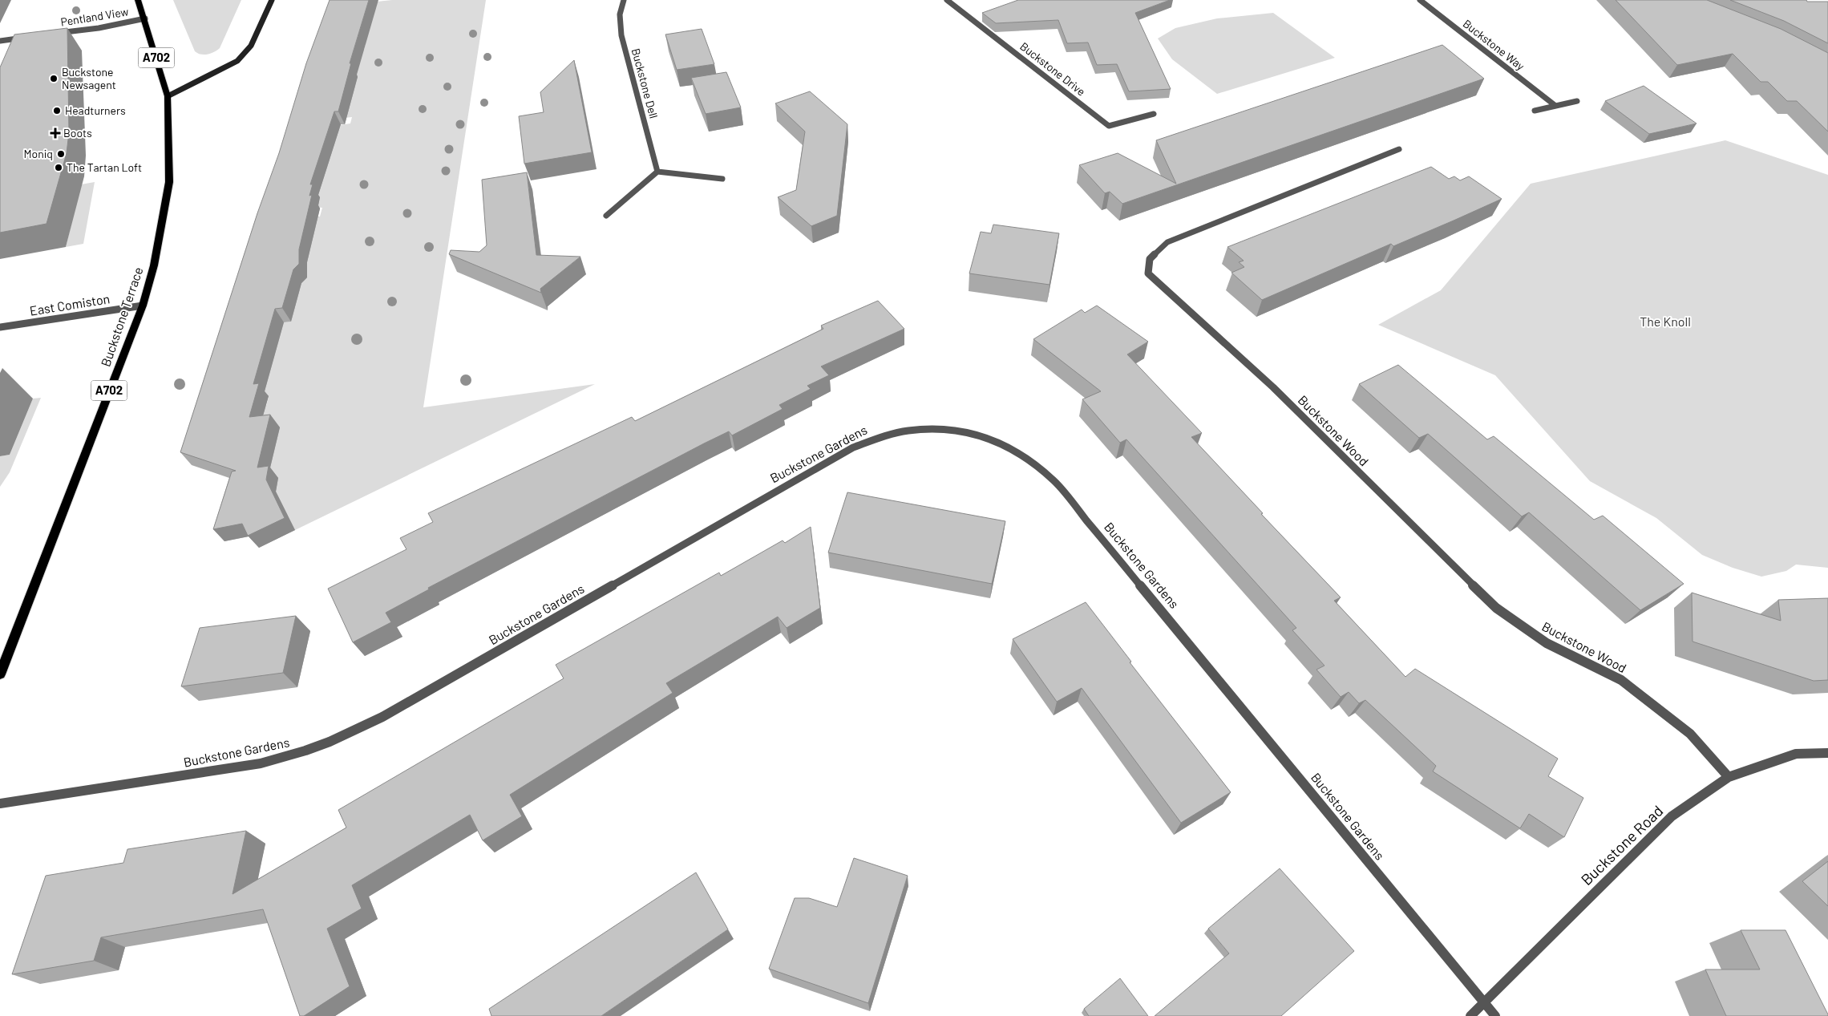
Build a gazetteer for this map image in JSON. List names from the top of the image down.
{
  "streets": {
    "main road": ["A702", "Buckstone Terrace"],
    "street": [
      "Pentland View",
      "Buckstone Way",
      "Buckstone Drive",
      "Buckstone Dell",
      "East Comiston",
      "Buckstone Wood",
      "Buckstone Gardens",
      "Buckstone Road"
    ]
  },
  "crossings": [
    ["Pentland View", "A702"],
    ["A702", "Buckstone Terrace"],
    ["East Comiston", "Buckstone Terrace"],
    ["Buckstone Wood", "Buckstone Road"],
    ["Buckstone Gardens", "Buckstone Road"]
  ],
  "parks": ["The Knoll"],
  "places": {
    "other": [
      "Buckstone Newsagent",
      "Headturners",
      "Moniq",
      "The Tartan Loft"
    ],
    "health": ["Boots"]
  }
}
